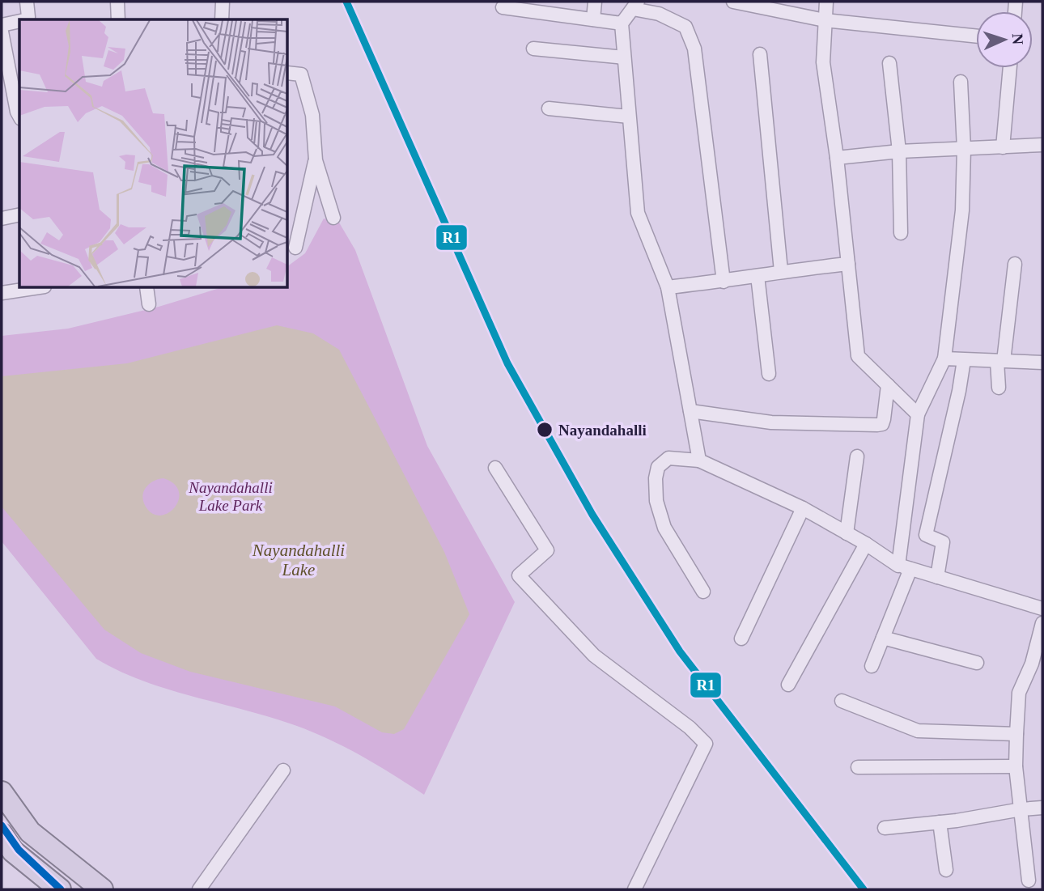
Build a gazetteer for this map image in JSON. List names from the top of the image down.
{
  "water": ["Nayandahalli Lake"],
  "parks": ["Nayandahalli Lake Park"],
  "places": ["Nayandahalli"],
  "lines": ["transit line R1"],
  "north": "right"
}
